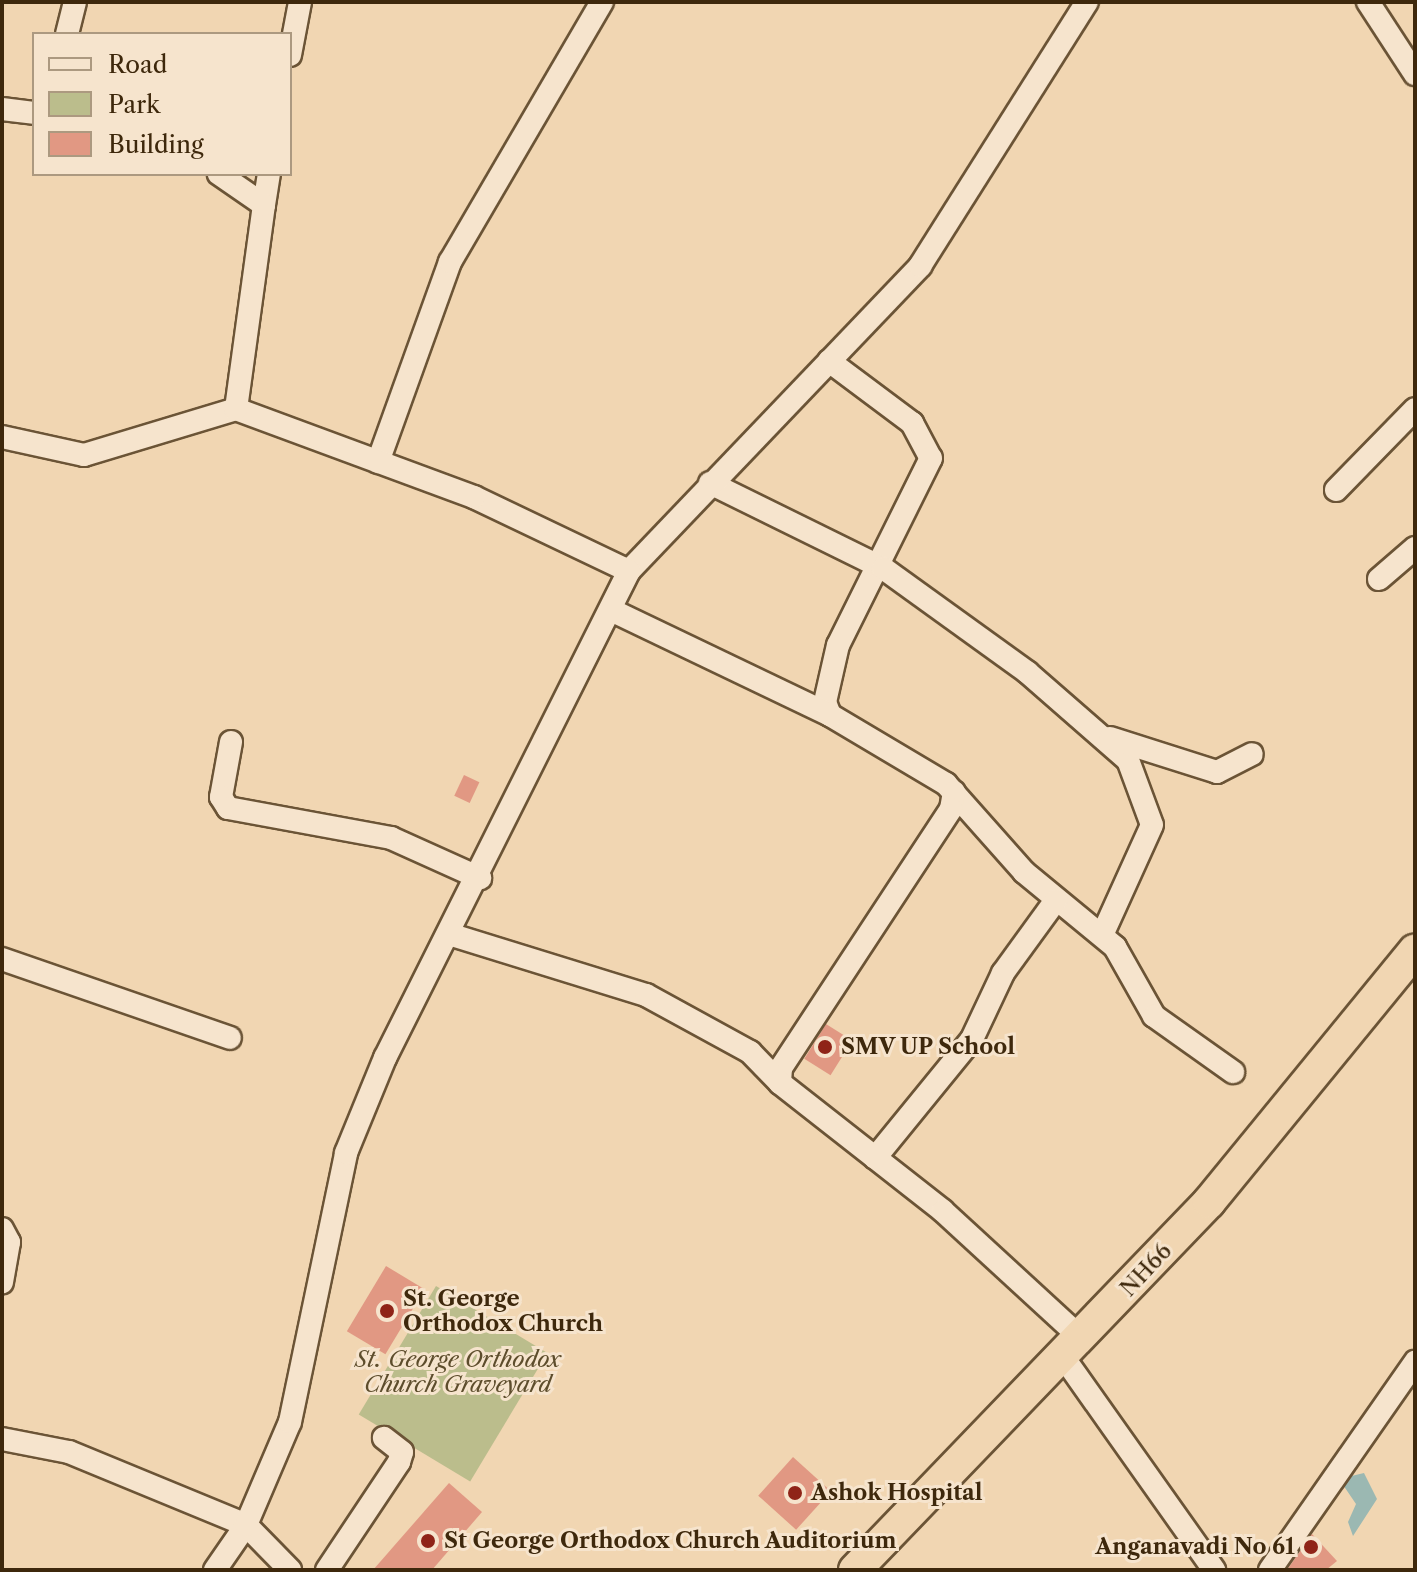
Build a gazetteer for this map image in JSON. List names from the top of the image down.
{
  "streets": {
    "highway": ["NH66"]
  },
  "parks": ["St. George Orthodox Church Graveyard"],
  "places": [
    "SMV UP School",
    "St. George Orthodox Church",
    "Ashok Hospital",
    "St George Orthodox Church Auditorium",
    "Anganavadi No 61"
  ],
  "legend": ["Road", "Park", "Building"]
}
